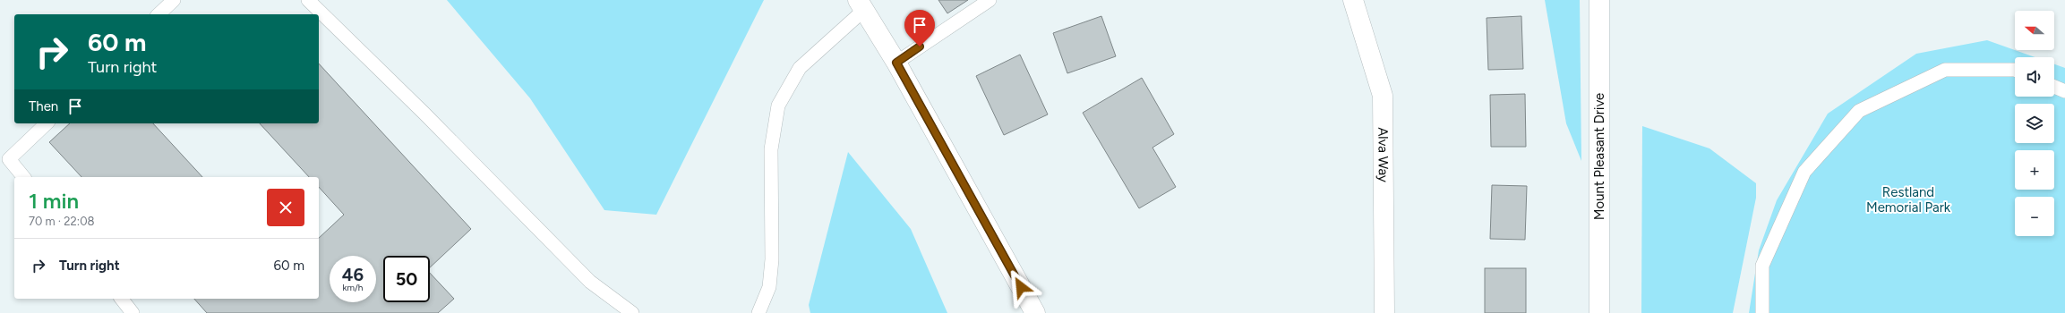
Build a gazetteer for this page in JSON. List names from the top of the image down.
{
  "streets": {
    "street": ["Alva Way", "Mount Pleasant Drive"]
  },
  "parks": ["Restland Memorial Park"],
  "north": "left",
  "page": {
    "map_buttons": ["+", "−"],
    "turn": ["60 m", "Turn right"],
    "then": "Then",
    "heading": ["1 min", "70 m · 22:08"],
    "list": [
      {
        "name": "Turn right",
        "value": "60 m"
      }
    ],
    "speed": "46 km/h",
    "limit": "50"
  }
}
